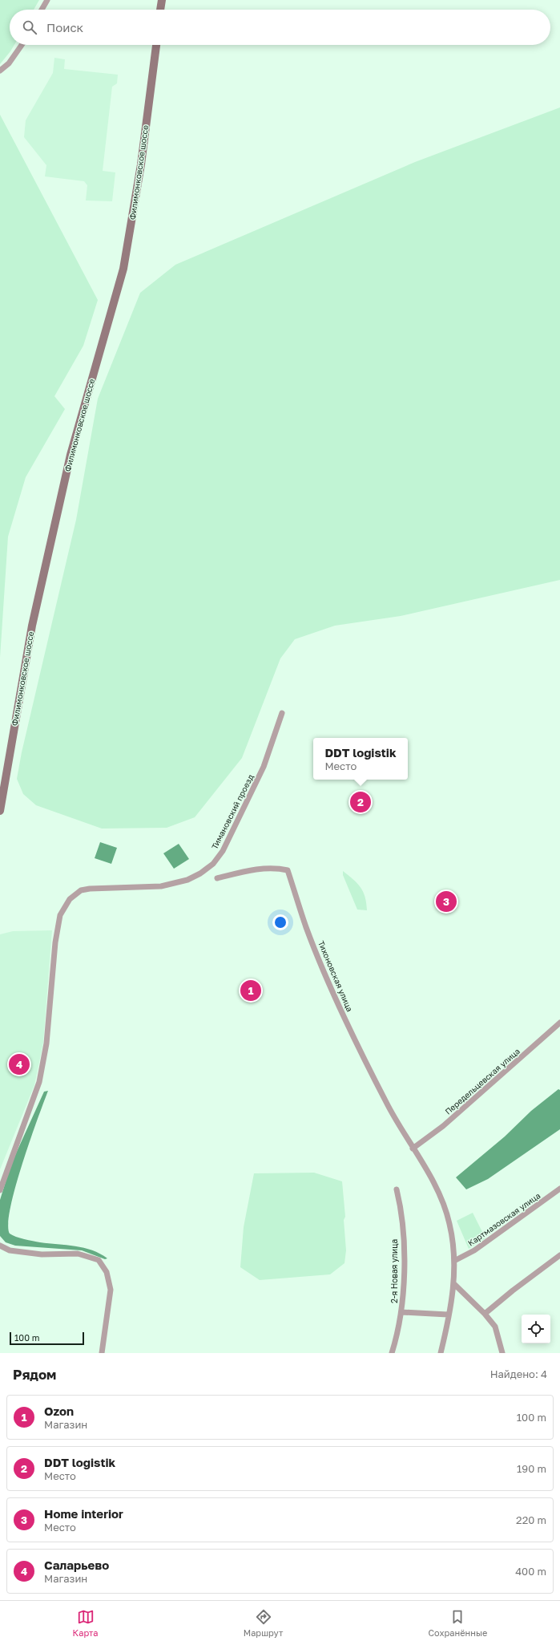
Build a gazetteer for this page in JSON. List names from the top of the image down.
{
  "streets": {
    "main road": ["Филимонковское шоссе"],
    "street": [
      "Тимановский проезд",
      "Тихоновская улица",
      "Передельцевская улица",
      "Картмазовская улица",
      "2-я Новая улица"
    ]
  },
  "crossings": [
    ["Тихоновская улица", "Передельцевская улица"]
  ],
  "scale_bar": "100 m",
  "page": {
    "search": "Поиск",
    "popup": ["DDT logistik", "Место"],
    "pins": [
      "2",
      "3",
      "1",
      "4"
    ],
    "scale": "100 m",
    "heading": ["Рядом", "Найдено: 4"],
    "list": [
      {
        "mark": "1",
        "name": "Ozon",
        "note": "Магазин",
        "value": "100 m"
      },
      {
        "mark": "2",
        "name": "DDT logistik",
        "note": "Место",
        "value": "190 m"
      },
      {
        "mark": "3",
        "name": "Home interior",
        "note": "Место",
        "value": "220 m"
      },
      {
        "mark": "4",
        "name": "Саларьево",
        "note": "Магазин",
        "value": "400 m"
      }
    ],
    "nav": ["Карта", "Маршрут", "Сохранённые"]
  }
}
